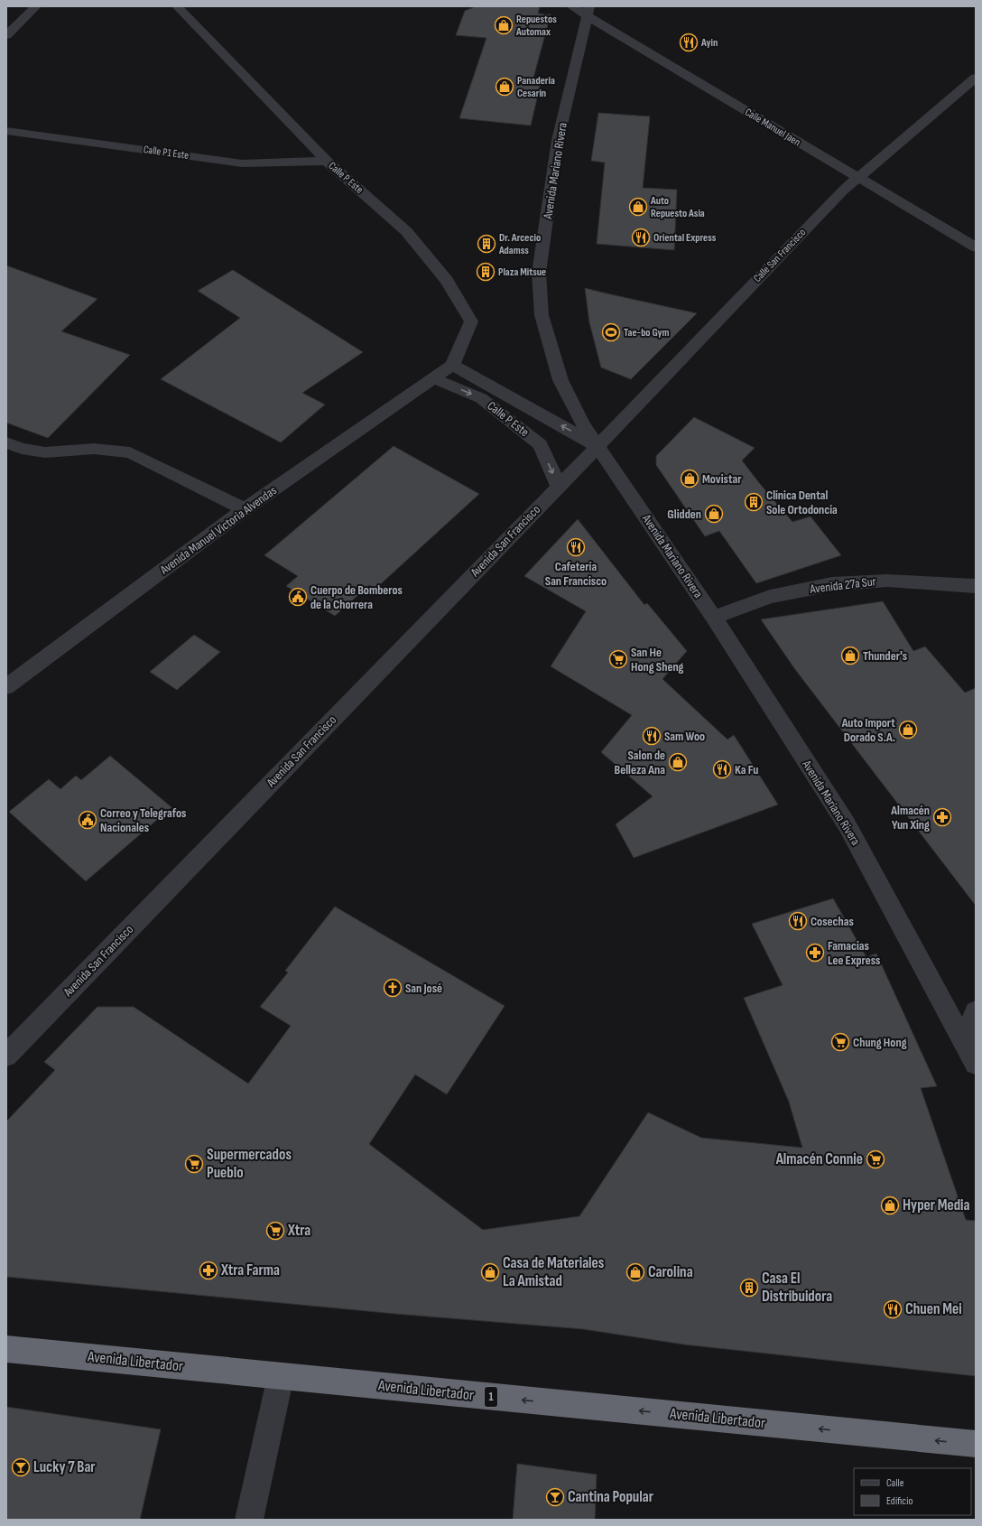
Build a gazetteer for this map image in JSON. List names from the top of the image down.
{
  "streets": {
    "highway": ["Avenida Libertador", "1"],
    "street": [
      "Calle Manuel Jaen",
      "Calle P1 Este",
      "Avenida Mariano Rivera",
      "Calle P Este",
      "Calle San Francisco",
      "Avenida Manuel Victoria Alvendas",
      "Avenida San Francisco",
      "Avenida 27a Sur"
    ]
  },
  "crossings": [
    ["Calle Manuel Jaen", "Avenida Mariano Rivera"],
    ["Calle Manuel Jaen", "Calle San Francisco"],
    ["Calle P1 Este", "Calle P Este"],
    ["Avenida Mariano Rivera", "Calle P Este"],
    ["Avenida Mariano Rivera", "Calle San Francisco"],
    ["Avenida Mariano Rivera", "Avenida San Francisco"],
    ["Avenida Mariano Rivera", "Avenida 27a Sur"],
    ["Calle P Este", "Calle San Francisco"],
    ["Calle P Este", "Avenida Manuel Victoria Alvendas"],
    ["Calle P Este", "Avenida San Francisco"],
    ["Calle San Francisco", "Avenida San Francisco"]
  ],
  "one_way": ["Avenida Libertador"],
  "places": {
    "shop": [
      "Repuestos Automax",
      "Panadería Cesarin",
      "Auto Repuesto Asia",
      "Movistar",
      "Glidden",
      "Thunder's",
      "Auto Import Dorado S.A.",
      "Salon de Belleza Ana",
      "Hyper Media",
      "Casa de Materiales La Amistad",
      "Carolina"
    ],
    "restaurant": [
      "Ayin",
      "Oriental Express",
      "Cafetería San Francisco",
      "Sam Woo",
      "Ka Fu",
      "Cosechas",
      "Chuen Mei"
    ],
    "building": [
      "Dr. Arcecio Adamss",
      "Plaza Mitsue",
      "Clínica Dental Sole Ortodoncia",
      "Casa El Distribuidora"
    ],
    "sports": ["Tae-bo Gym"],
    "public building": ["Cuerpo de Bomberos de la Chorrera", "Correo y Telegrafos Nacionales"],
    "supermarket": [
      "San He Hong Sheng",
      "Chung Hong",
      "Almacén Connie",
      "Supermercados Pueblo",
      "Xtra"
    ],
    "pharmacy": ["Almacén Yun Xing", "Famacias Lee Express", "Xtra Farma"],
    "church": ["San José"],
    "bar": ["Lucky 7 Bar", "Cantina Popular"]
  },
  "legend": ["Calle", "Edificio"]
}
